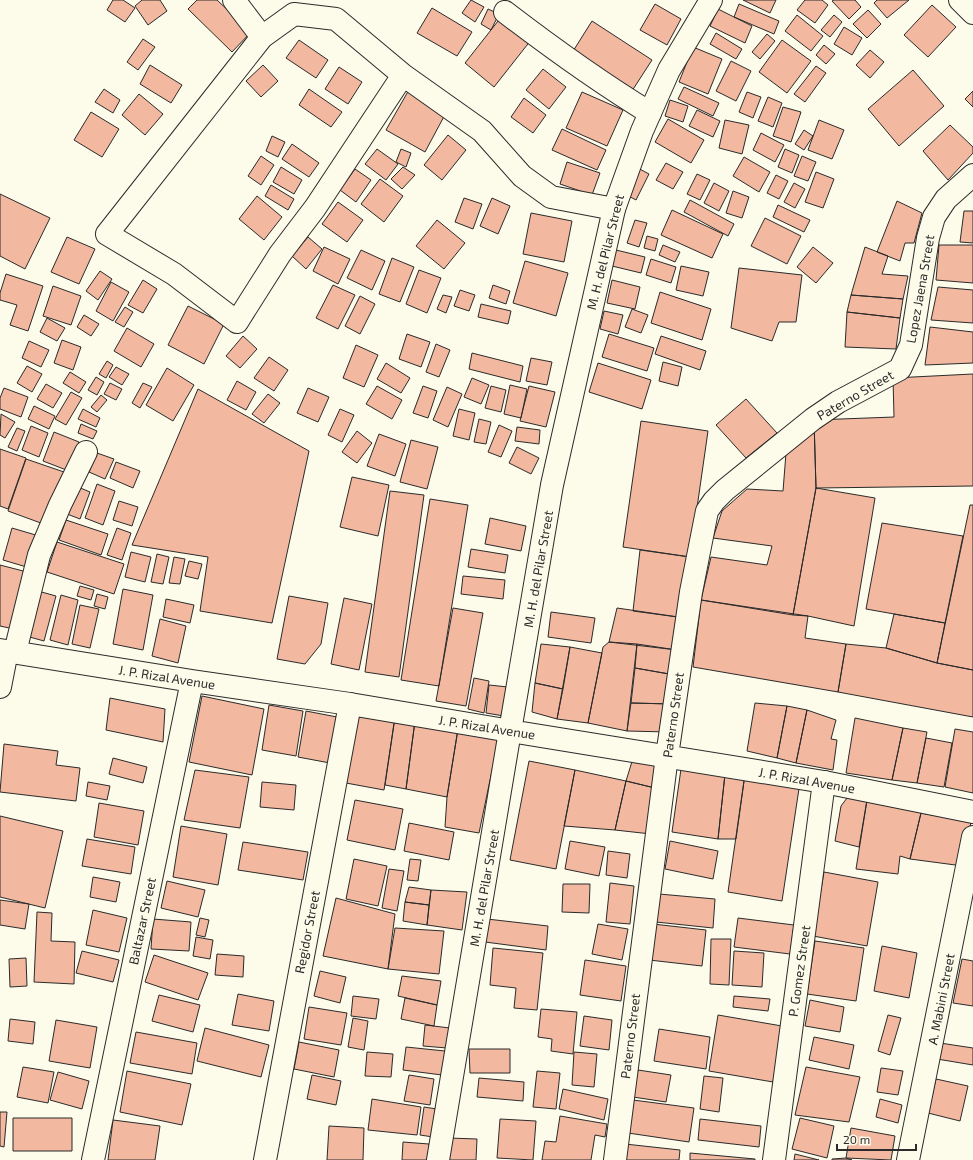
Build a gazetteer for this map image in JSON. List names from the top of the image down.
{
  "streets": {
    "street": [
      "M. H. del Pilar Street",
      "Lopez Jaena Street",
      "Paterno Street",
      "J. P. Rizal Avenue",
      "Baltazar Street",
      "Regidor Street",
      "P. Gomez Street",
      "A. Mabini Street"
    ]
  },
  "crossings": [
    ["M. H. del Pilar Street", "J. P. Rizal Avenue"],
    ["Lopez Jaena Street", "Paterno Street"],
    ["Paterno Street", "J. P. Rizal Avenue"],
    ["J. P. Rizal Avenue", "Baltazar Street"],
    ["J. P. Rizal Avenue", "Regidor Street"],
    ["J. P. Rizal Avenue", "P. Gomez Street"]
  ],
  "scale_bar": "20 m"
}
